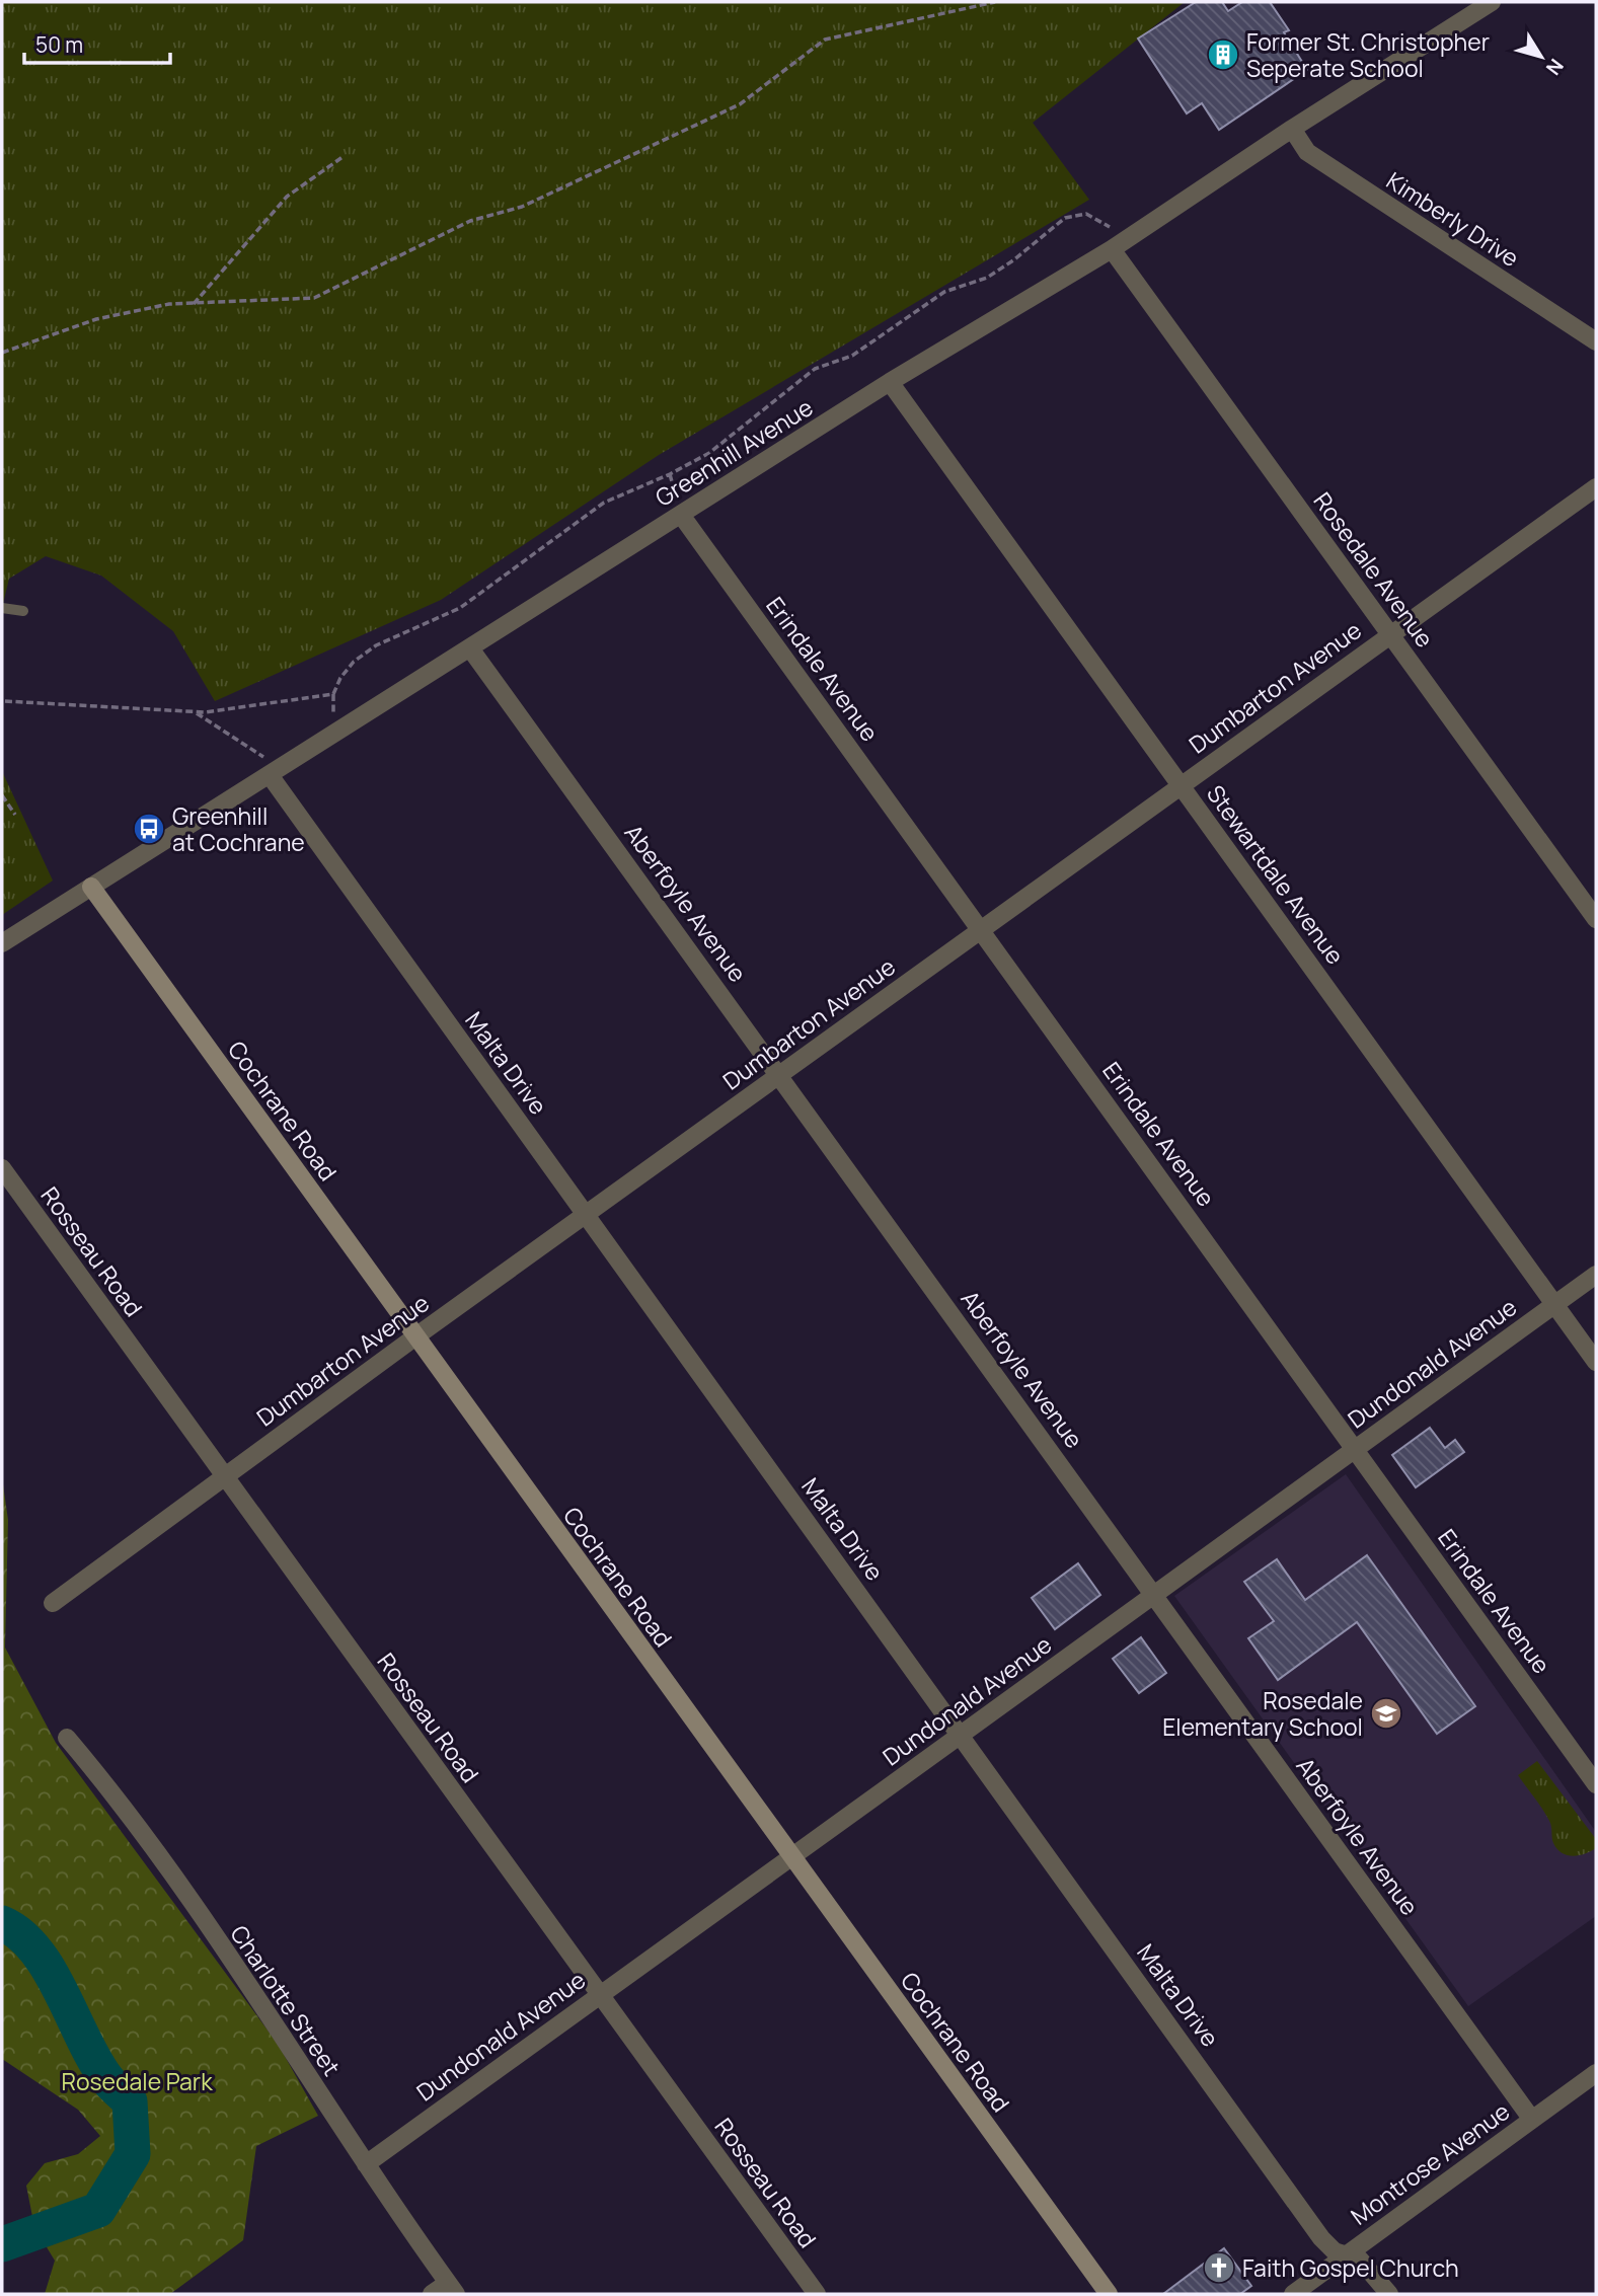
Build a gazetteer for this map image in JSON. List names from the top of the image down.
{
  "streets": {
    "street": [
      "Kimberly Drive",
      "Greenhill Avenue",
      "Rosedale Avenue",
      "Erindale Avenue",
      "Dumbarton Avenue",
      "Stewartdale Avenue",
      "Aberfoyle Avenue",
      "Malta Drive",
      "Cochrane Road",
      "Rosseau Road",
      "Dundonald Avenue",
      "Charlotte Street",
      "Montrose Avenue"
    ]
  },
  "crossings": [
    ["Kimberly Drive", "Greenhill Avenue"],
    ["Greenhill Avenue", "Rosedale Avenue"],
    ["Greenhill Avenue", "Erindale Avenue"],
    ["Greenhill Avenue", "Stewartdale Avenue"],
    ["Greenhill Avenue", "Aberfoyle Avenue"],
    ["Greenhill Avenue", "Malta Drive"],
    ["Greenhill Avenue", "Cochrane Road"],
    ["Rosedale Avenue", "Dumbarton Avenue"],
    ["Erindale Avenue", "Dumbarton Avenue"],
    ["Erindale Avenue", "Dundonald Avenue"],
    ["Dumbarton Avenue", "Stewartdale Avenue"],
    ["Dumbarton Avenue", "Aberfoyle Avenue"],
    ["Dumbarton Avenue", "Malta Drive"],
    ["Dumbarton Avenue", "Cochrane Road"],
    ["Dumbarton Avenue", "Rosseau Road"],
    ["Stewartdale Avenue", "Dundonald Avenue"],
    ["Aberfoyle Avenue", "Dundonald Avenue"],
    ["Aberfoyle Avenue", "Montrose Avenue"],
    ["Malta Drive", "Dundonald Avenue"],
    ["Malta Drive", "Montrose Avenue"],
    ["Cochrane Road", "Dundonald Avenue"],
    ["Rosseau Road", "Dundonald Avenue"],
    ["Dundonald Avenue", "Charlotte Street"]
  ],
  "parks": ["Rosedale Park"],
  "places": {
    "building": ["Former St. Christopher Seperate School"],
    "bus stop": ["Greenhill at Cochrane"],
    "school or university": ["Rosedale Elementary School"],
    "church": ["Faith Gospel Church"]
  },
  "scale_bar": "50 m",
  "north": "bottom right"
}
